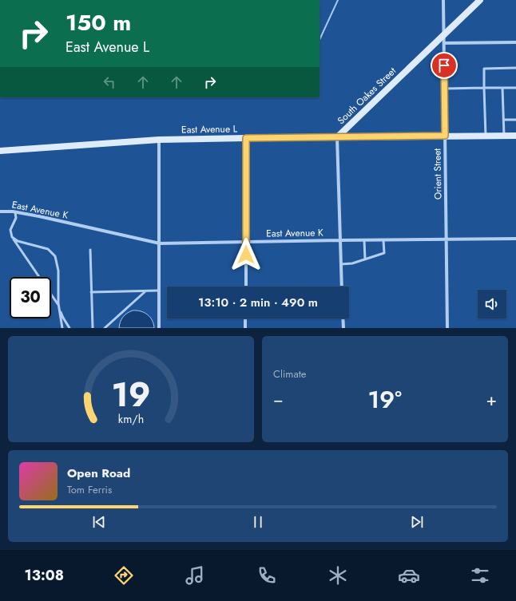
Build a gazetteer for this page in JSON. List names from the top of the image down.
{
  "streets": {
    "main road": ["South Oakes Street", "East Avenue L"],
    "street": ["Orient Street", "East Avenue K"]
  },
  "crossings": [
    ["South Oakes Street", "East Avenue L"],
    ["South Oakes Street", "Orient Street"],
    ["South Oakes Street", "East Avenue K"],
    ["East Avenue L", "Orient Street"],
    ["Orient Street", "East Avenue K"]
  ],
  "page": {
    "turn": ["150 m", "East Avenue L"],
    "limit": "30",
    "trip": "13:10 · 2 min · 490 m",
    "tile": "Climate",
    "heat": ["−", "19°", "+"],
    "song": ["Open Road", "Tom Ferris"],
    "tabs": "13:08",
    "gauge": ["19", "km/h"]
  }
}
